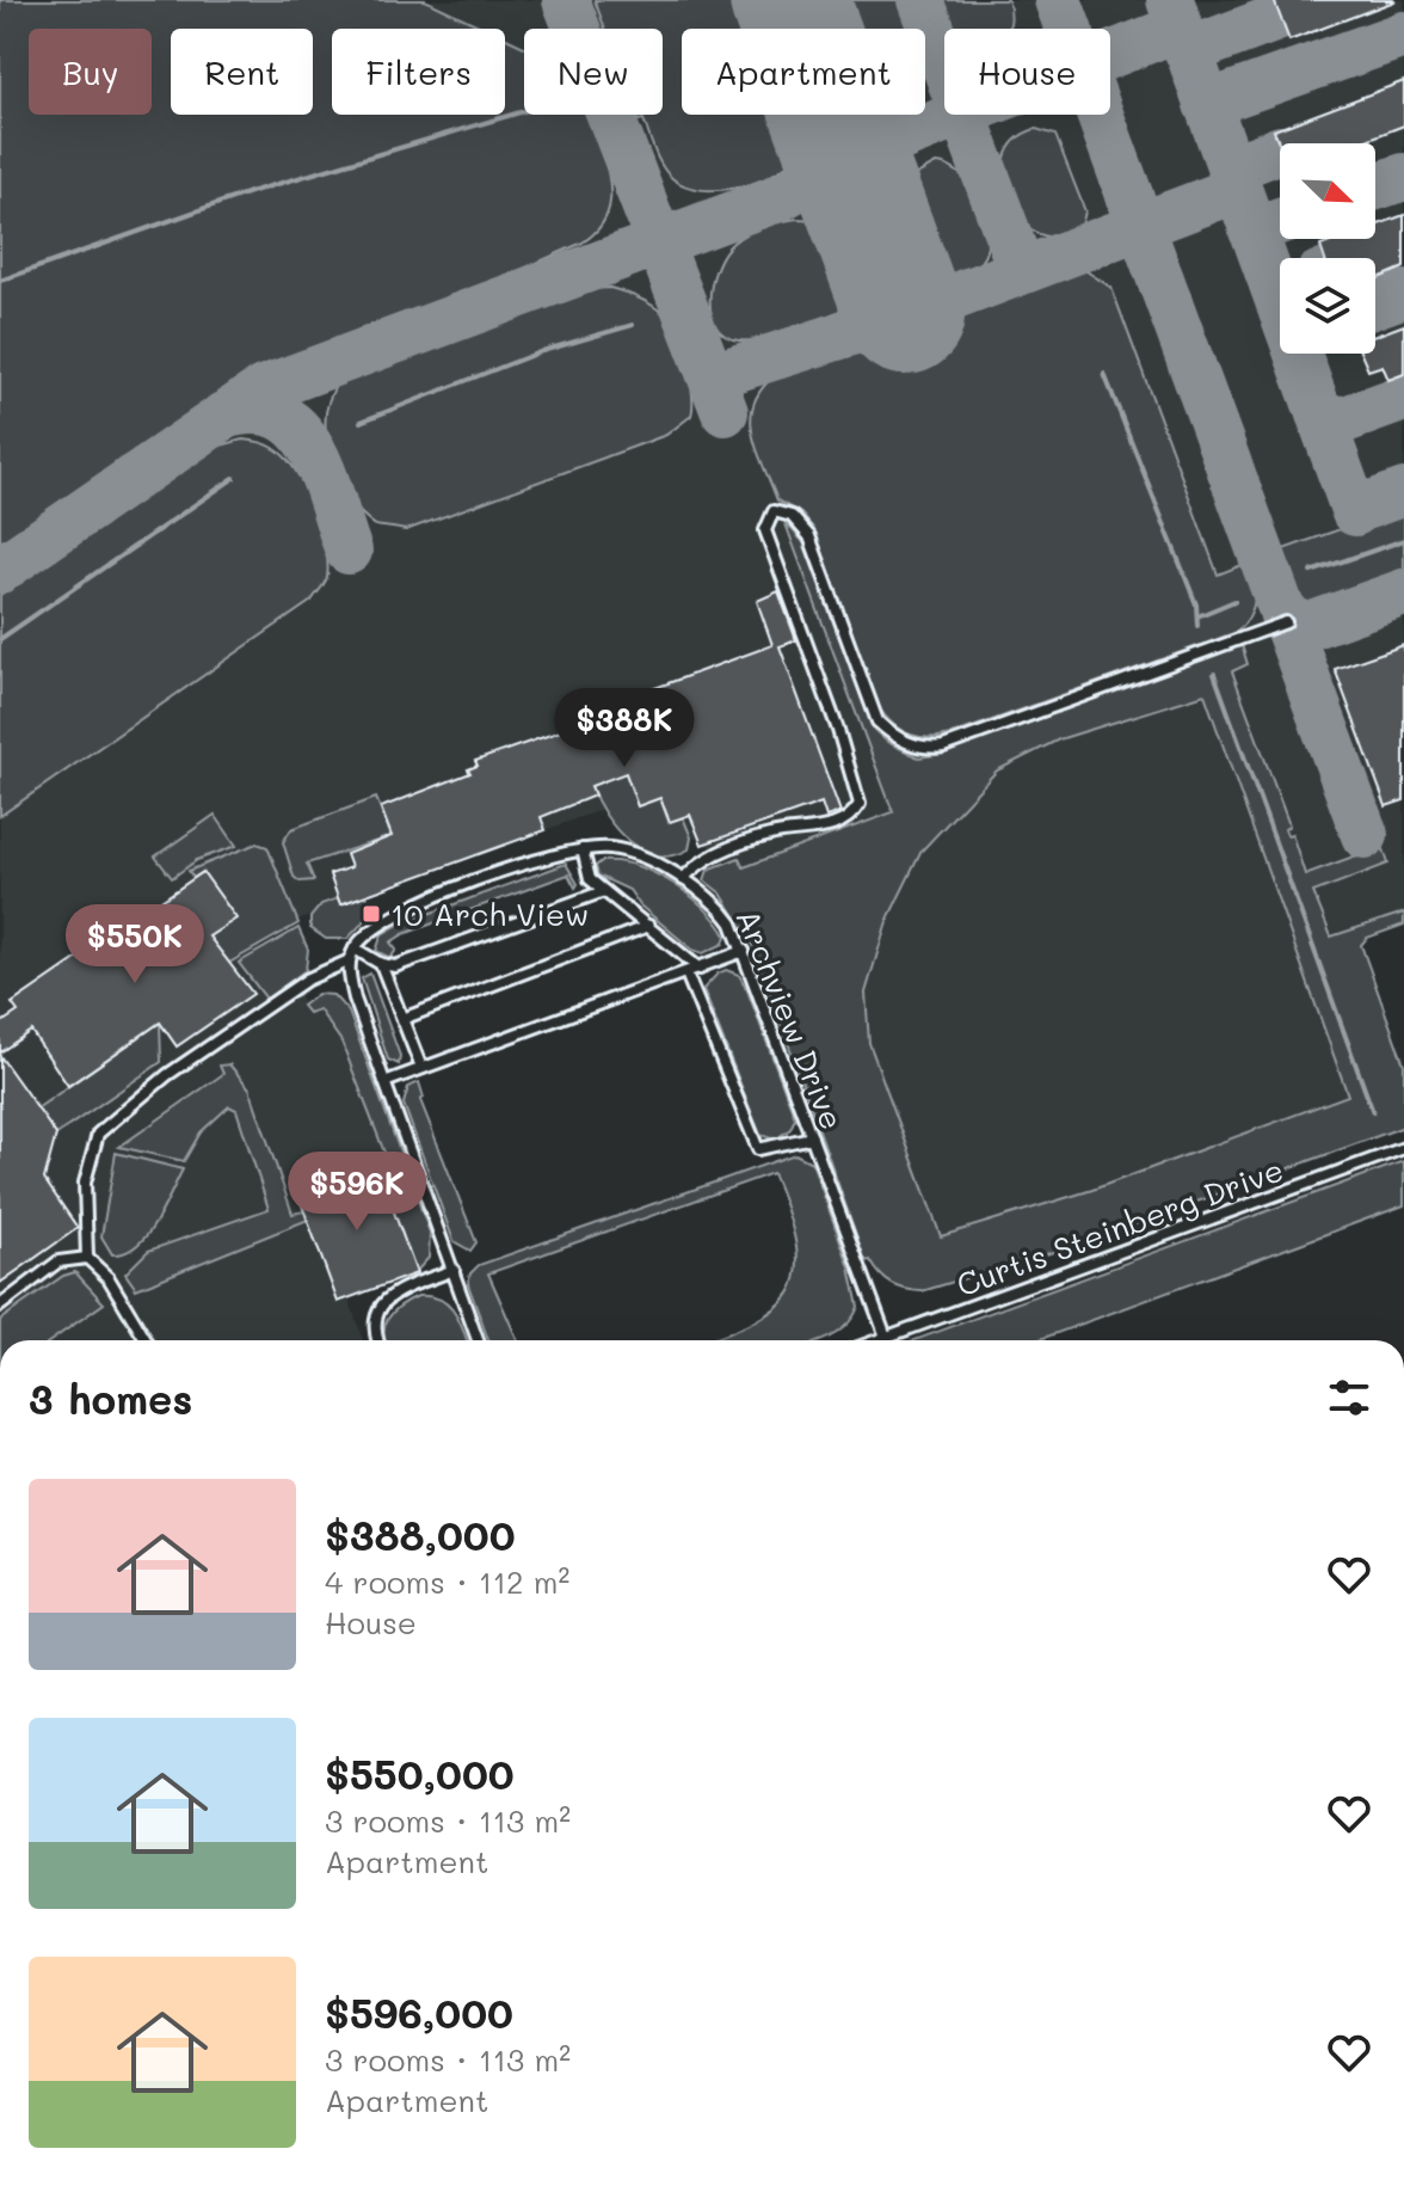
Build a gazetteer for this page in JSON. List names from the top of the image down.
{
  "streets": {
    "lane": ["Archview Drive", "Curtis Steinberg Drive"]
  },
  "crossings": [
    ["Archview Drive", "Curtis Steinberg Drive"]
  ],
  "places": {
    "transit": ["10 Arch View"]
  },
  "north": "bottom right",
  "page": {
    "chip": [
      "Buy",
      "Rent",
      "Filters",
      "New",
      "Apartment",
      "House"
    ],
    "price": ["$388K", "$550K", "$596K"],
    "heading": "3 homes",
    "list": [
      {
        "name": "$388,000",
        "note": "4 rooms · 112 m² · House"
      },
      {
        "name": "$550,000",
        "note": "3 rooms · 113 m² · Apartment"
      },
      {
        "name": "$596,000",
        "note": "3 rooms · 113 m² · Apartment"
      }
    ]
  }
}
